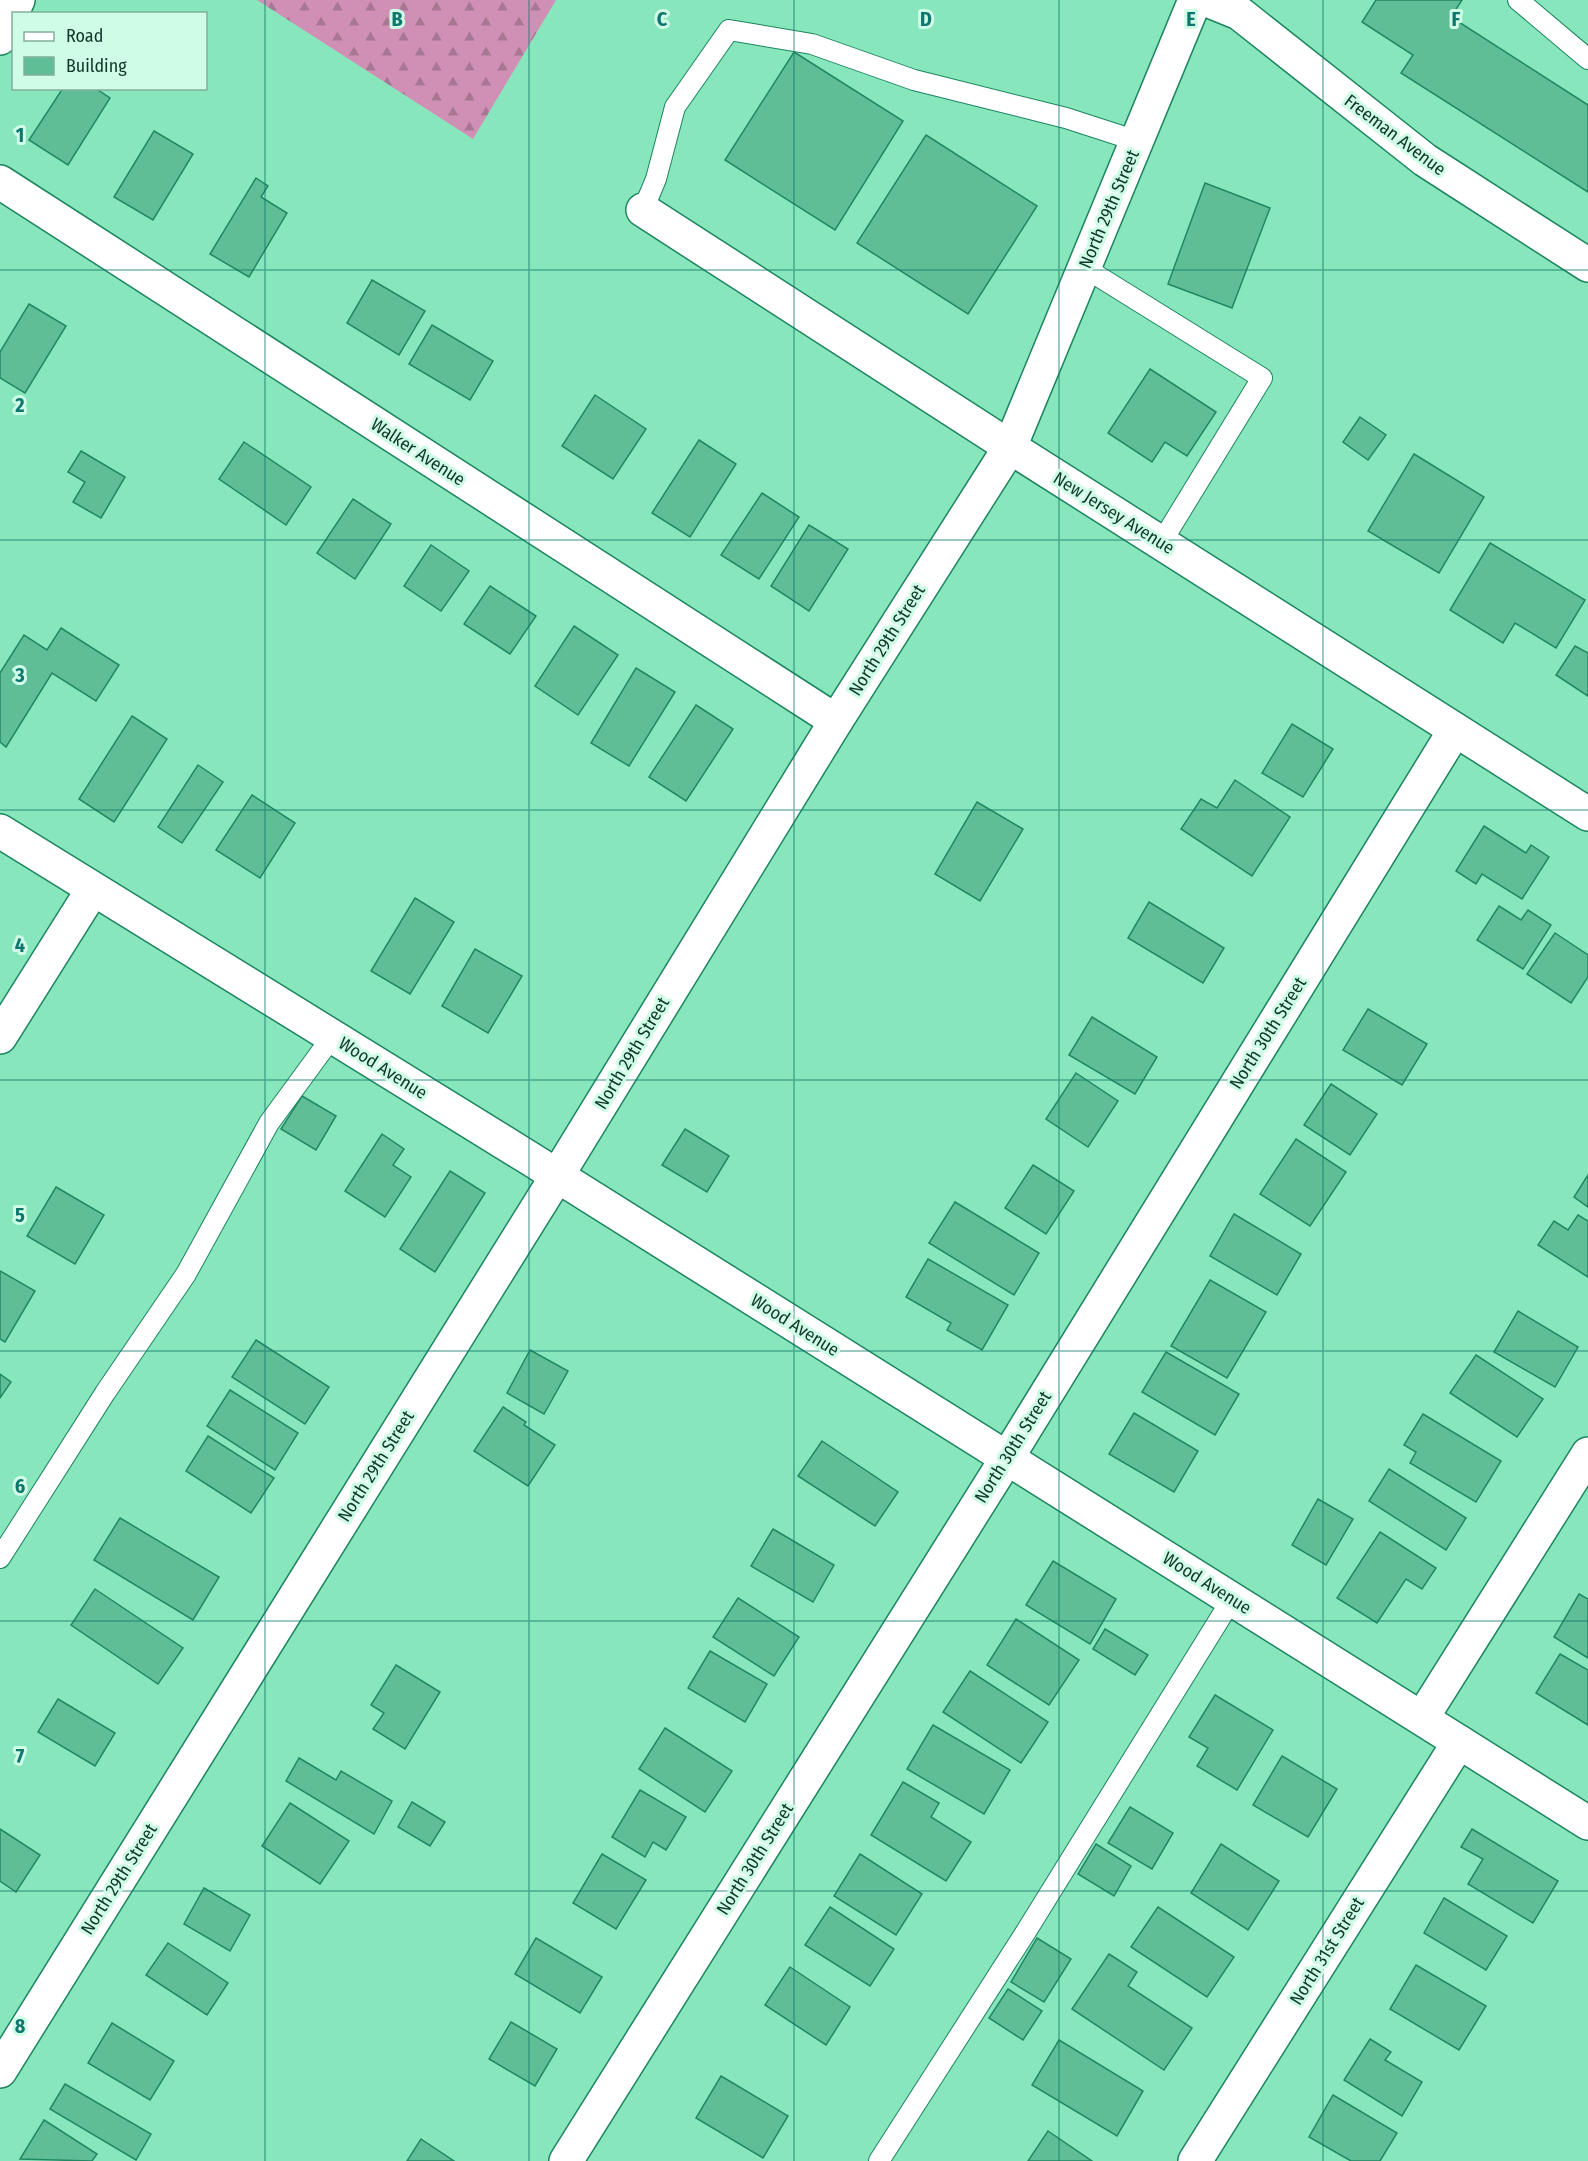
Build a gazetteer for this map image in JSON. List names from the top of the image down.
{
  "streets": {
    "street": [
      "Freeman Avenue",
      "North 29th Street",
      "Walker Avenue",
      "New Jersey Avenue",
      "North 30th Street",
      "Wood Avenue",
      "North 31st Street"
    ]
  },
  "crossings": [
    ["North 29th Street", "Walker Avenue"],
    ["North 29th Street", "New Jersey Avenue"],
    ["North 29th Street", "Wood Avenue"],
    ["New Jersey Avenue", "North 30th Street"],
    ["North 30th Street", "Wood Avenue"],
    ["Wood Avenue", "North 31st Street"]
  ],
  "legend": ["Road", "Building"],
  "grid": {
    "columns": [
      "B",
      "C",
      "D",
      "E",
      "F"
    ],
    "rows": [
      "1",
      "2",
      "3",
      "4",
      "5",
      "6",
      "7",
      "8"
    ]
  }
}
